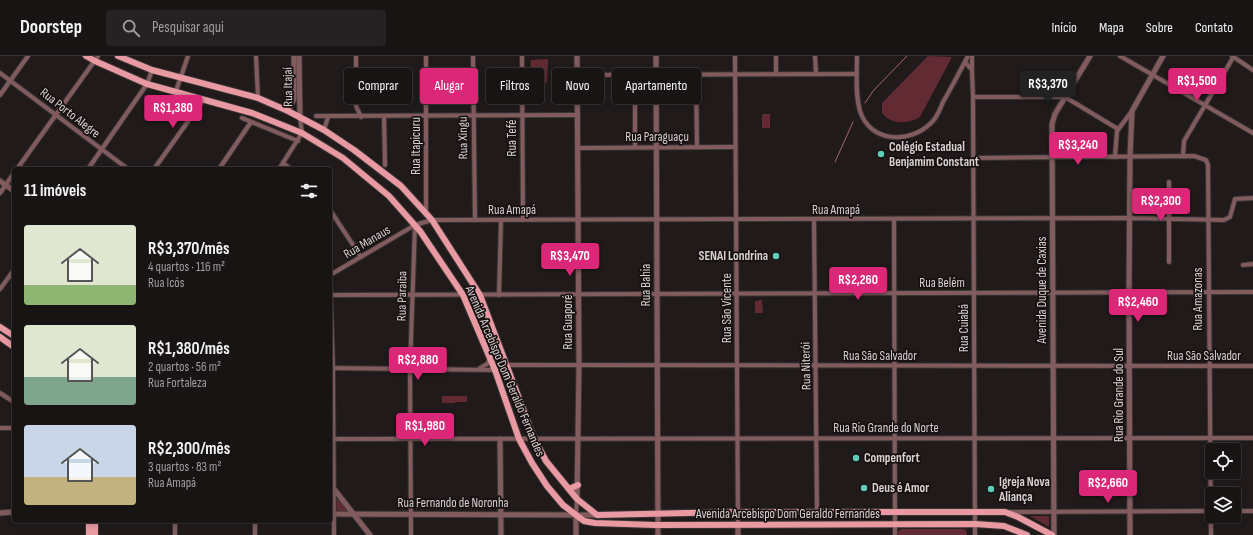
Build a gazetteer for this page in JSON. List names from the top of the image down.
{
  "streets": {
    "main road": ["Avenida Arcebispo Dom Geraldo Fernandes"],
    "street": [
      "Rua Itajaí",
      "Rua Porto Alegre",
      "Rua Paraguaçu",
      "Rua Xingu",
      "Rua Tefé",
      "Rua Itapicuru",
      "Rua Amapá",
      "Rua Manaus",
      "Rua Belém",
      "Rua Bahia",
      "Avenida Duque de Caxias",
      "Rua Paraíba",
      "Rua Amazonas",
      "Rua São Vicente",
      "Rua Guaporé",
      "Rua Cuiabá",
      "Rua São Salvador",
      "Rua Niterói",
      "Rua Rio Grande do Sul",
      "Rua Rio Grande do Norte",
      "Rua Fernando de Noronha"
    ]
  },
  "crossings": [
    ["Rua Itajaí", "Avenida Arcebispo Dom Geraldo Fernandes"],
    ["Rua Paraguaçu", "Rua Bahia"],
    ["Rua Paraguaçu", "Rua São Vicente"],
    ["Rua Paraguaçu", "Rua Guaporé"],
    ["Rua Xingu", "Rua Amapá"],
    ["Rua Tefé", "Rua Amapá"],
    ["Rua Itapicuru", "Avenida Arcebispo Dom Geraldo Fernandes"],
    ["Rua Amapá", "Rua Manaus"],
    ["Rua Amapá", "Rua Bahia"],
    ["Rua Amapá", "Avenida Duque de Caxias"],
    ["Rua Amapá", "Rua Paraíba"],
    ["Rua Amapá", "Rua Amazonas"],
    ["Rua Amapá", "Rua São Vicente"],
    ["Rua Amapá", "Rua Guaporé"],
    ["Rua Amapá", "Rua Cuiabá"],
    ["Rua Amapá", "Rua Niterói"],
    ["Rua Amapá", "Avenida Arcebispo Dom Geraldo Fernandes"],
    ["Rua Amapá", "Rua Rio Grande do Sul"],
    ["Rua Manaus", "Rua Paraíba"],
    ["Rua Manaus", "Avenida Arcebispo Dom Geraldo Fernandes"],
    ["Rua Belém", "Rua Bahia"],
    ["Rua Belém", "Avenida Duque de Caxias"],
    ["Rua Belém", "Rua Paraíba"],
    ["Rua Belém", "Rua Amazonas"],
    ["Rua Belém", "Rua São Vicente"],
    ["Rua Belém", "Rua Guaporé"],
    ["Rua Belém", "Rua Cuiabá"],
    ["Rua Belém", "Rua Niterói"],
    ["Rua Belém", "Avenida Arcebispo Dom Geraldo Fernandes"],
    ["Rua Belém", "Rua Rio Grande do Sul"],
    ["Rua Bahia", "Rua São Salvador"],
    ["Rua Bahia", "Avenida Arcebispo Dom Geraldo Fernandes"],
    ["Rua Bahia", "Rua Rio Grande do Norte"],
    ["Avenida Duque de Caxias", "Rua Amazonas"],
    ["Avenida Duque de Caxias", "Rua São Salvador"],
    ["Avenida Duque de Caxias", "Rua Rio Grande do Norte"],
    ["Rua Paraíba", "Avenida Arcebispo Dom Geraldo Fernandes"],
    ["Rua Paraíba", "Rua Rio Grande do Norte"],
    ["Rua Paraíba", "Rua Fernando de Noronha"],
    ["Rua Amazonas", "Rua Cuiabá"],
    ["Rua Amazonas", "Rua São Salvador"],
    ["Rua Amazonas", "Rua Rio Grande do Sul"],
    ["Rua Amazonas", "Rua Rio Grande do Norte"],
    ["Rua São Vicente", "Rua São Salvador"],
    ["Rua São Vicente", "Avenida Arcebispo Dom Geraldo Fernandes"],
    ["Rua São Vicente", "Rua Rio Grande do Norte"],
    ["Rua Guaporé", "Rua São Salvador"],
    ["Rua Guaporé", "Avenida Arcebispo Dom Geraldo Fernandes"],
    ["Rua Guaporé", "Rua Rio Grande do Norte"],
    ["Rua Guaporé", "Rua Fernando de Noronha"],
    ["Rua Cuiabá", "Rua São Salvador"],
    ["Rua Cuiabá", "Avenida Arcebispo Dom Geraldo Fernandes"],
    ["Rua Cuiabá", "Rua Rio Grande do Norte"],
    ["Rua São Salvador", "Rua Niterói"],
    ["Rua São Salvador", "Avenida Arcebispo Dom Geraldo Fernandes"],
    ["Rua São Salvador", "Rua Rio Grande do Sul"],
    ["Rua Niterói", "Avenida Arcebispo Dom Geraldo Fernandes"],
    ["Rua Niterói", "Rua Rio Grande do Norte"],
    ["Avenida Arcebispo Dom Geraldo Fernandes", "Rua Rio Grande do Norte"],
    ["Avenida Arcebispo Dom Geraldo Fernandes", "Rua Fernando de Noronha"],
    ["Rua Rio Grande do Sul", "Rua Rio Grande do Norte"]
  ],
  "places": [
    "Colégio Estadual Benjamim Constant",
    "SENAI Londrina",
    "Compenfort",
    "Deus é Amor",
    "Igreja Nova Aliança"
  ],
  "page": {
    "header": "Doorstep",
    "search": "Pesquisar aqui",
    "nav": [
      "Início",
      "Mapa",
      "Sobre",
      "Contato"
    ],
    "price": [
      "R$1,500",
      "R$3,370",
      "R$1,380",
      "R$3,240",
      "R$2,300",
      "R$3,470",
      "R$2,260",
      "R$2,460",
      "R$2,880",
      "R$1,980",
      "R$2,660"
    ],
    "chip": [
      "Comprar",
      "Alugar",
      "Filtros",
      "Novo",
      "Apartamento"
    ],
    "heading": "11 imóveis",
    "list": [
      {
        "name": "R$3,370/mês",
        "note": "4 quartos · 116 m² · Rua Icós"
      },
      {
        "name": "R$1,380/mês",
        "note": "2 quartos · 56 m² · Rua Fortaleza"
      },
      {
        "name": "R$2,300/mês",
        "note": "3 quartos · 83 m² · Rua Amapá"
      }
    ]
  }
}
